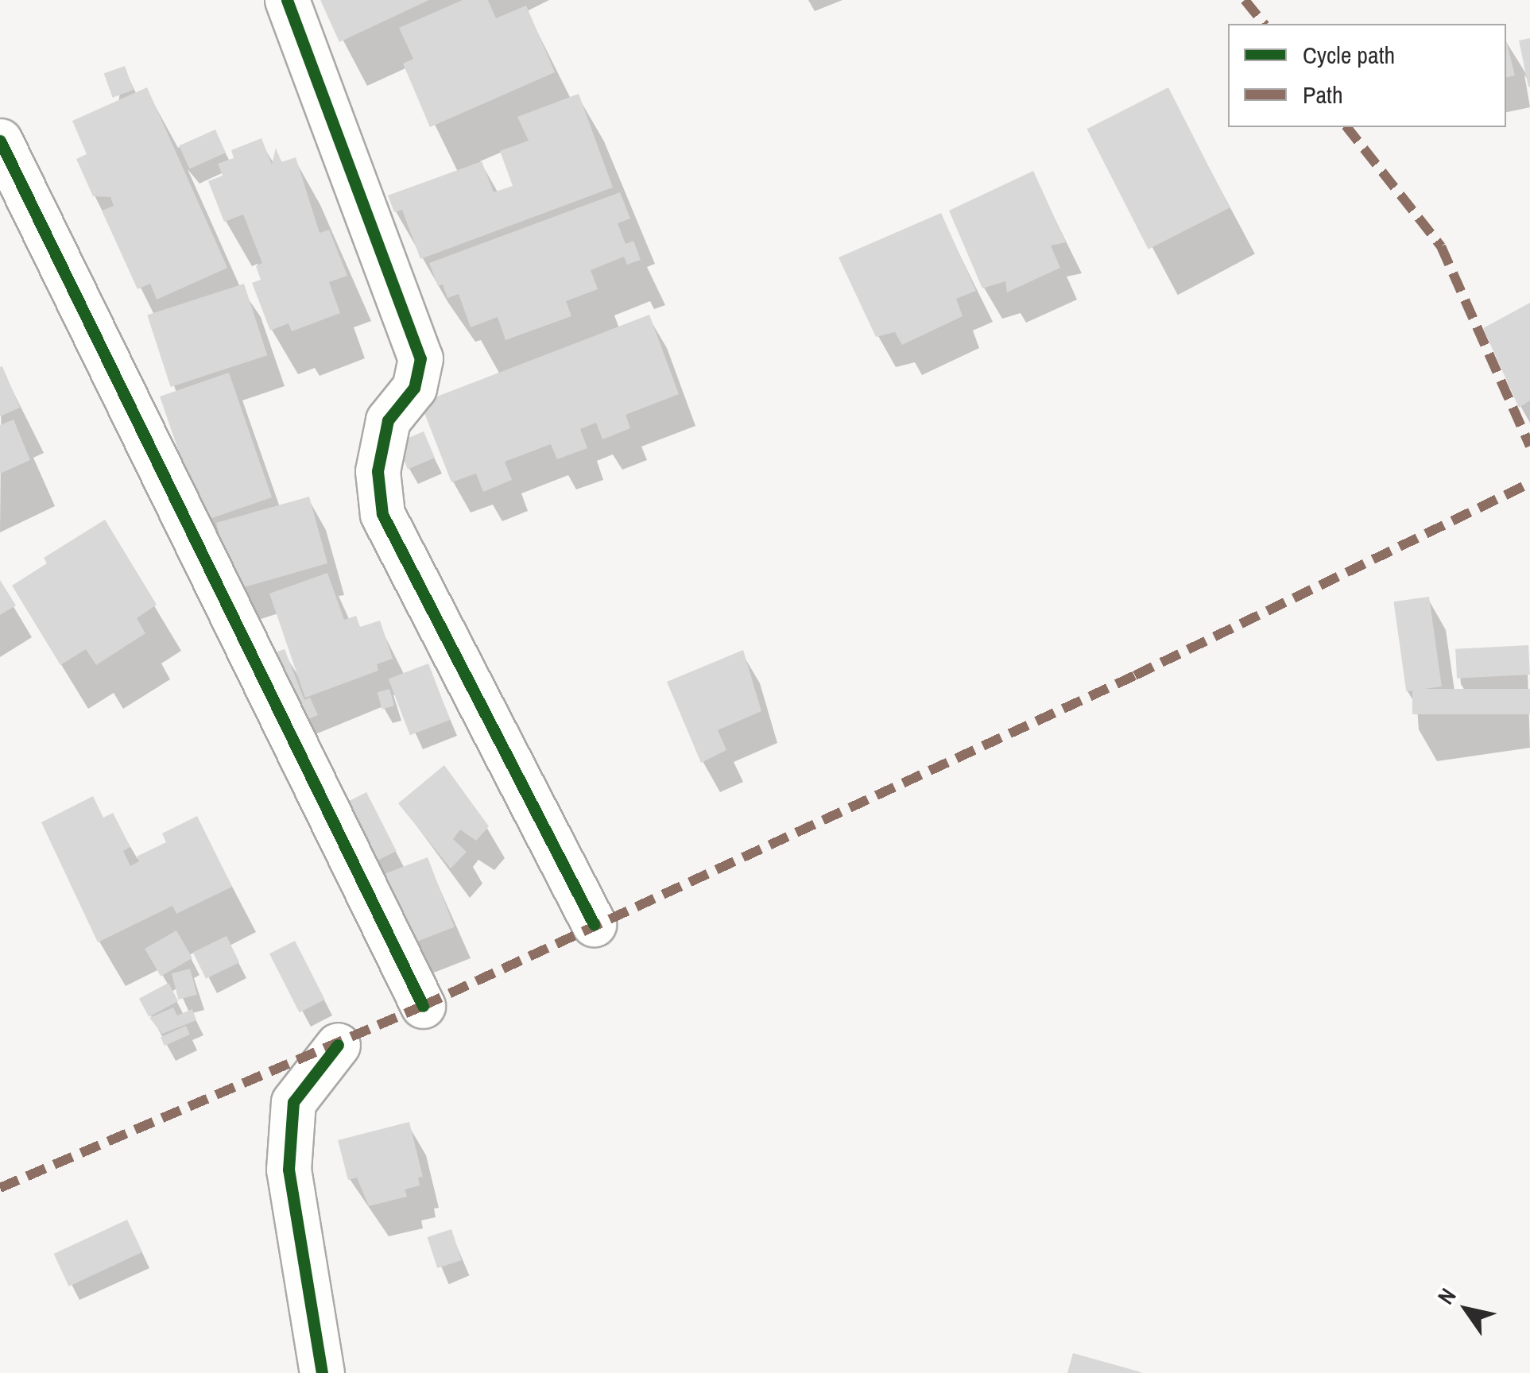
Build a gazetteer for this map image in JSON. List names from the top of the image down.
{
  "legend": ["Cycle path", "Path"],
  "north": "top left"
}
